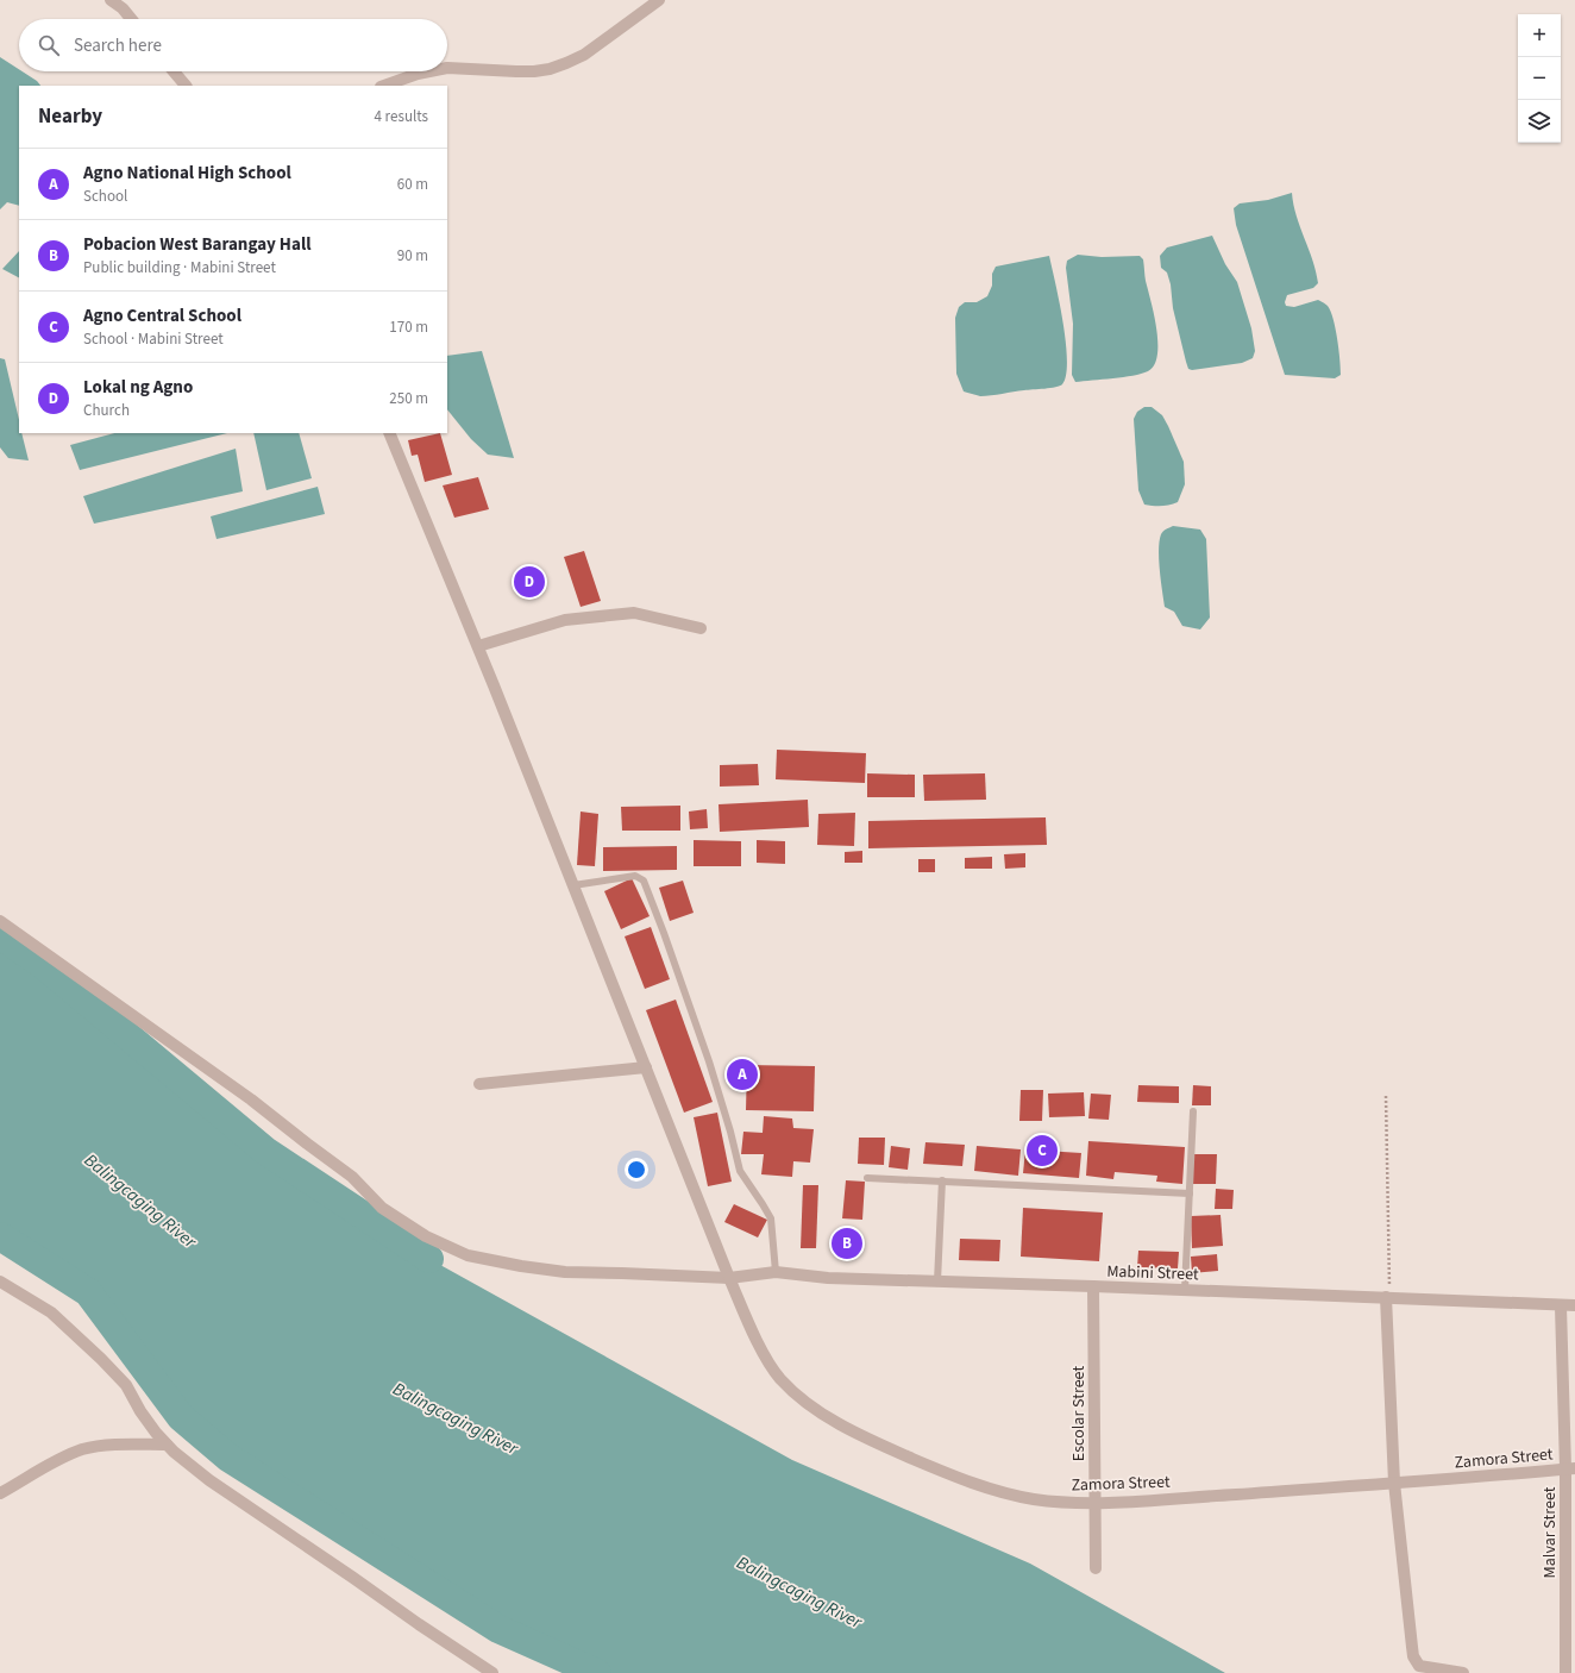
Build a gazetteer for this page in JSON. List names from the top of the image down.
{
  "streets": {
    "street": [
      "Mabini Street",
      "Escolar Street",
      "Zamora Street",
      "Malvar Street"
    ]
  },
  "crossings": [
    ["Mabini Street", "Escolar Street"],
    ["Mabini Street", "Zamora Street"],
    ["Mabini Street", "Malvar Street"],
    ["Escolar Street", "Zamora Street"],
    ["Zamora Street", "Malvar Street"]
  ],
  "water": ["Balingcaging River"],
  "page": {
    "map_buttons": ["+", "−"],
    "search": "Search here",
    "heading": ["Nearby", "4 results"],
    "list": [
      {
        "mark": "A",
        "name": "Agno National High School",
        "note": "School",
        "value": "60 m"
      },
      {
        "mark": "B",
        "name": "Pobacion West Barangay Hall",
        "note": "Public building · Mabini Street",
        "value": "90 m"
      },
      {
        "mark": "C",
        "name": "Agno Central School",
        "note": "School · Mabini Street",
        "value": "170 m"
      },
      {
        "mark": "D",
        "name": "Lokal ng Agno",
        "note": "Church",
        "value": "250 m"
      }
    ],
    "pins": [
      "D",
      "A",
      "C",
      "B"
    ]
  }
}
